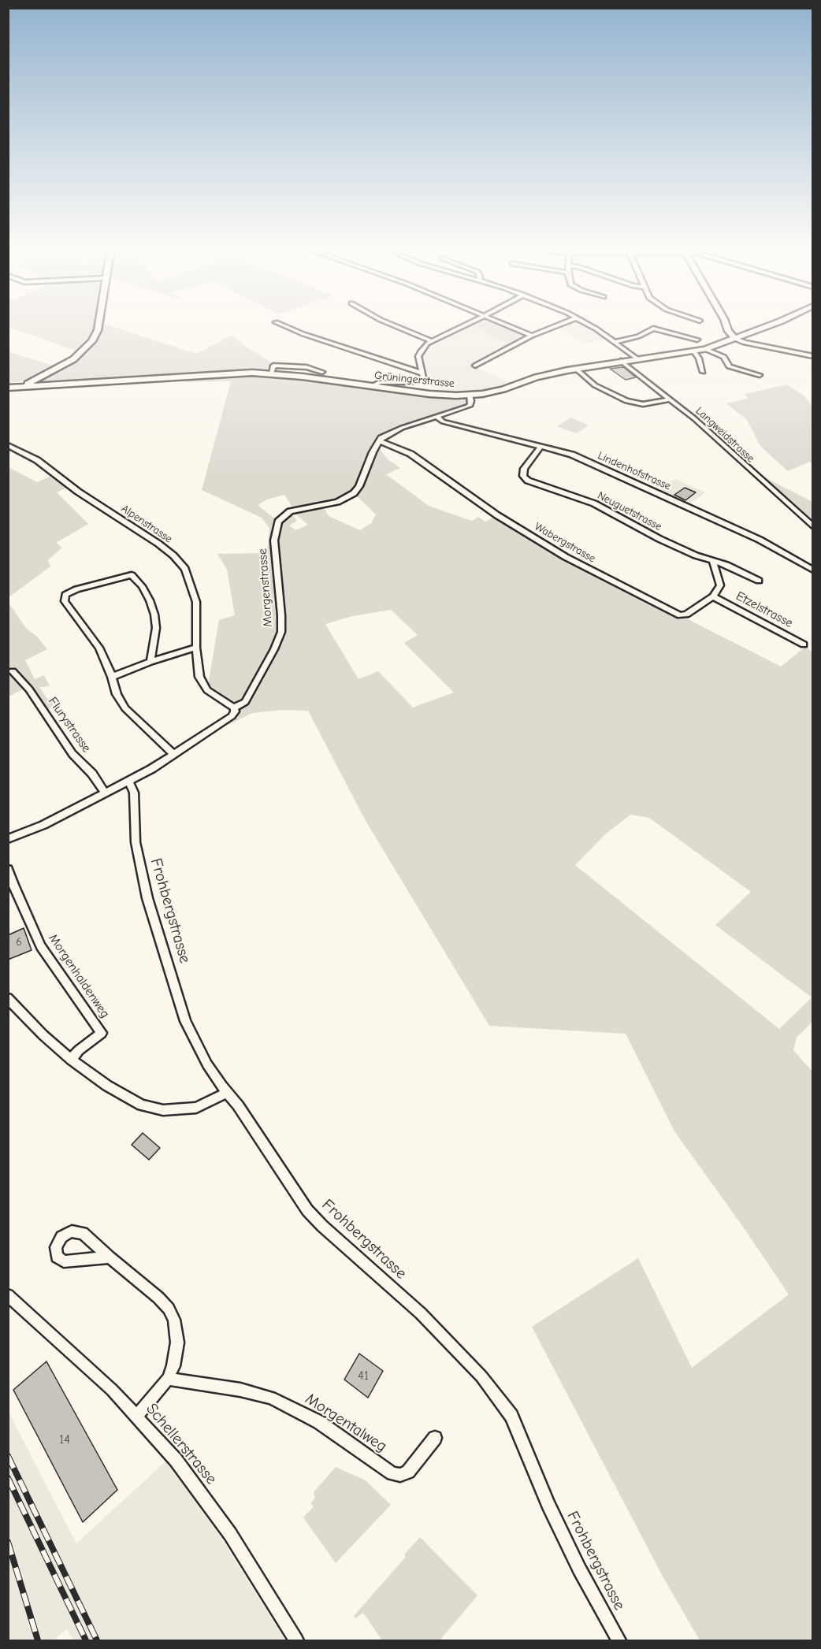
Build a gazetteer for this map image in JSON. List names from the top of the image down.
{
  "streets": {
    "main road": ["Grüningerstrasse"],
    "street": [
      "Langweidstrasse",
      "Lindenhofstrasse",
      "Neuguetstrasse",
      "Alpenstrasse",
      "Wabergstrasse",
      "Morgenstrasse",
      "Etzelstrasse",
      "Flurystrasse",
      "Frohbergstrasse",
      "Morgenhaldenweg",
      "Morgentalweg",
      "Schellerstrasse"
    ]
  },
  "crossings": [
    ["Grüningerstrasse", "Langweidstrasse"],
    ["Lindenhofstrasse", "Neuguetstrasse"],
    ["Alpenstrasse", "Morgenstrasse"],
    ["Wabergstrasse", "Morgenstrasse"],
    ["Wabergstrasse", "Etzelstrasse"],
    ["Morgenstrasse", "Flurystrasse"],
    ["Morgenstrasse", "Frohbergstrasse"]
  ],
  "house_numbers": ["6", "41", "14"]
}
